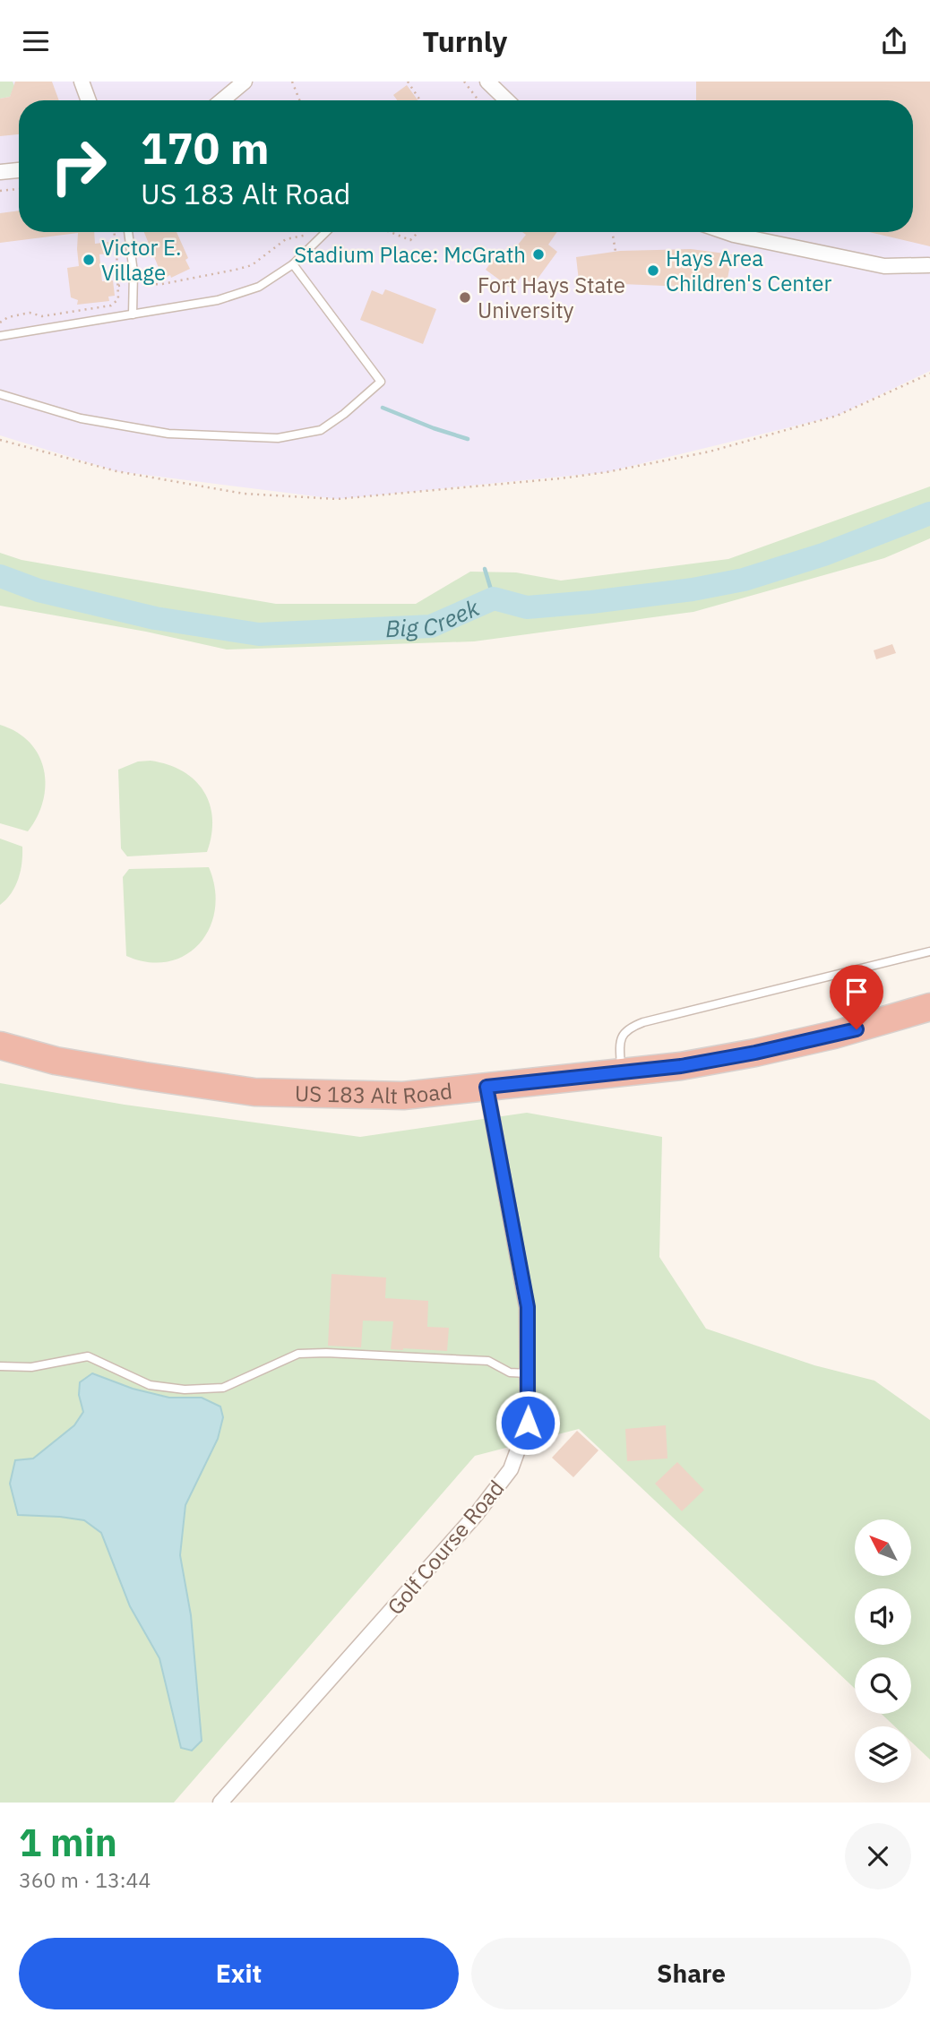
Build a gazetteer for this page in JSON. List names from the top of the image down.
{
  "streets": {
    "highway": ["US 183 Alt Road"],
    "street": ["Golf Course Road"]
  },
  "crossings": [
    ["US 183 Alt Road", "Golf Course Road"]
  ],
  "water": ["Big Creek"],
  "places": [
    "Stadium Place: McGrath",
    "Victor E. Village",
    "Hays Area Children's Center",
    "Fort Hays State University"
  ],
  "north": "top left",
  "page": {
    "header": "Turnly",
    "turn": ["170 m", "US 183 Alt Road"],
    "heading": ["1 min", "360 m · 13:44"],
    "buttons": ["Exit", "Share"]
  }
}
